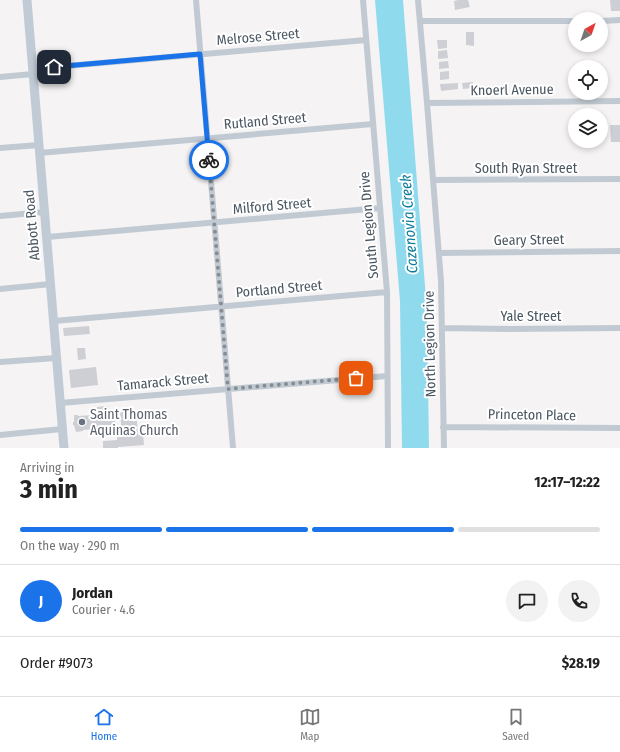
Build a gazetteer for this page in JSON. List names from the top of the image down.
{
  "streets": {
    "street": [
      "Melrose Street",
      "Knoerl Avenue",
      "Rutland Street",
      "South Ryan Street",
      "Milford Street",
      "Abbott Road",
      "South Legion Drive",
      "Geary Street",
      "Portland Street",
      "Yale Street",
      "North Legion Drive",
      "Tamarack Street",
      "Princeton Place"
    ]
  },
  "crossings": [
    ["Melrose Street", "Abbott Road"],
    ["Melrose Street", "South Legion Drive"],
    ["Knoerl Avenue", "North Legion Drive"],
    ["Rutland Street", "Abbott Road"],
    ["Rutland Street", "South Legion Drive"],
    ["South Ryan Street", "North Legion Drive"],
    ["Milford Street", "Abbott Road"],
    ["Milford Street", "South Legion Drive"],
    ["Abbott Road", "Portland Street"],
    ["Abbott Road", "Tamarack Street"],
    ["South Legion Drive", "Portland Street"],
    ["South Legion Drive", "Tamarack Street"],
    ["Geary Street", "North Legion Drive"],
    ["Yale Street", "North Legion Drive"],
    ["North Legion Drive", "Princeton Place"]
  ],
  "water": ["Cazenovia Creek"],
  "places": ["Saint Thomas Aquinas Church"],
  "north": "top right",
  "page": {
    "heading": ["3 min", "Arriving in", "12:17–12:22"],
    "panel": [
      "Jordan",
      "Courier · 4.6",
      "Order #9073",
      "$28.19"
    ],
    "bar": "On the way · 290 m",
    "round": "J",
    "tabs": ["Home", "Map", "Saved"]
  }
}
